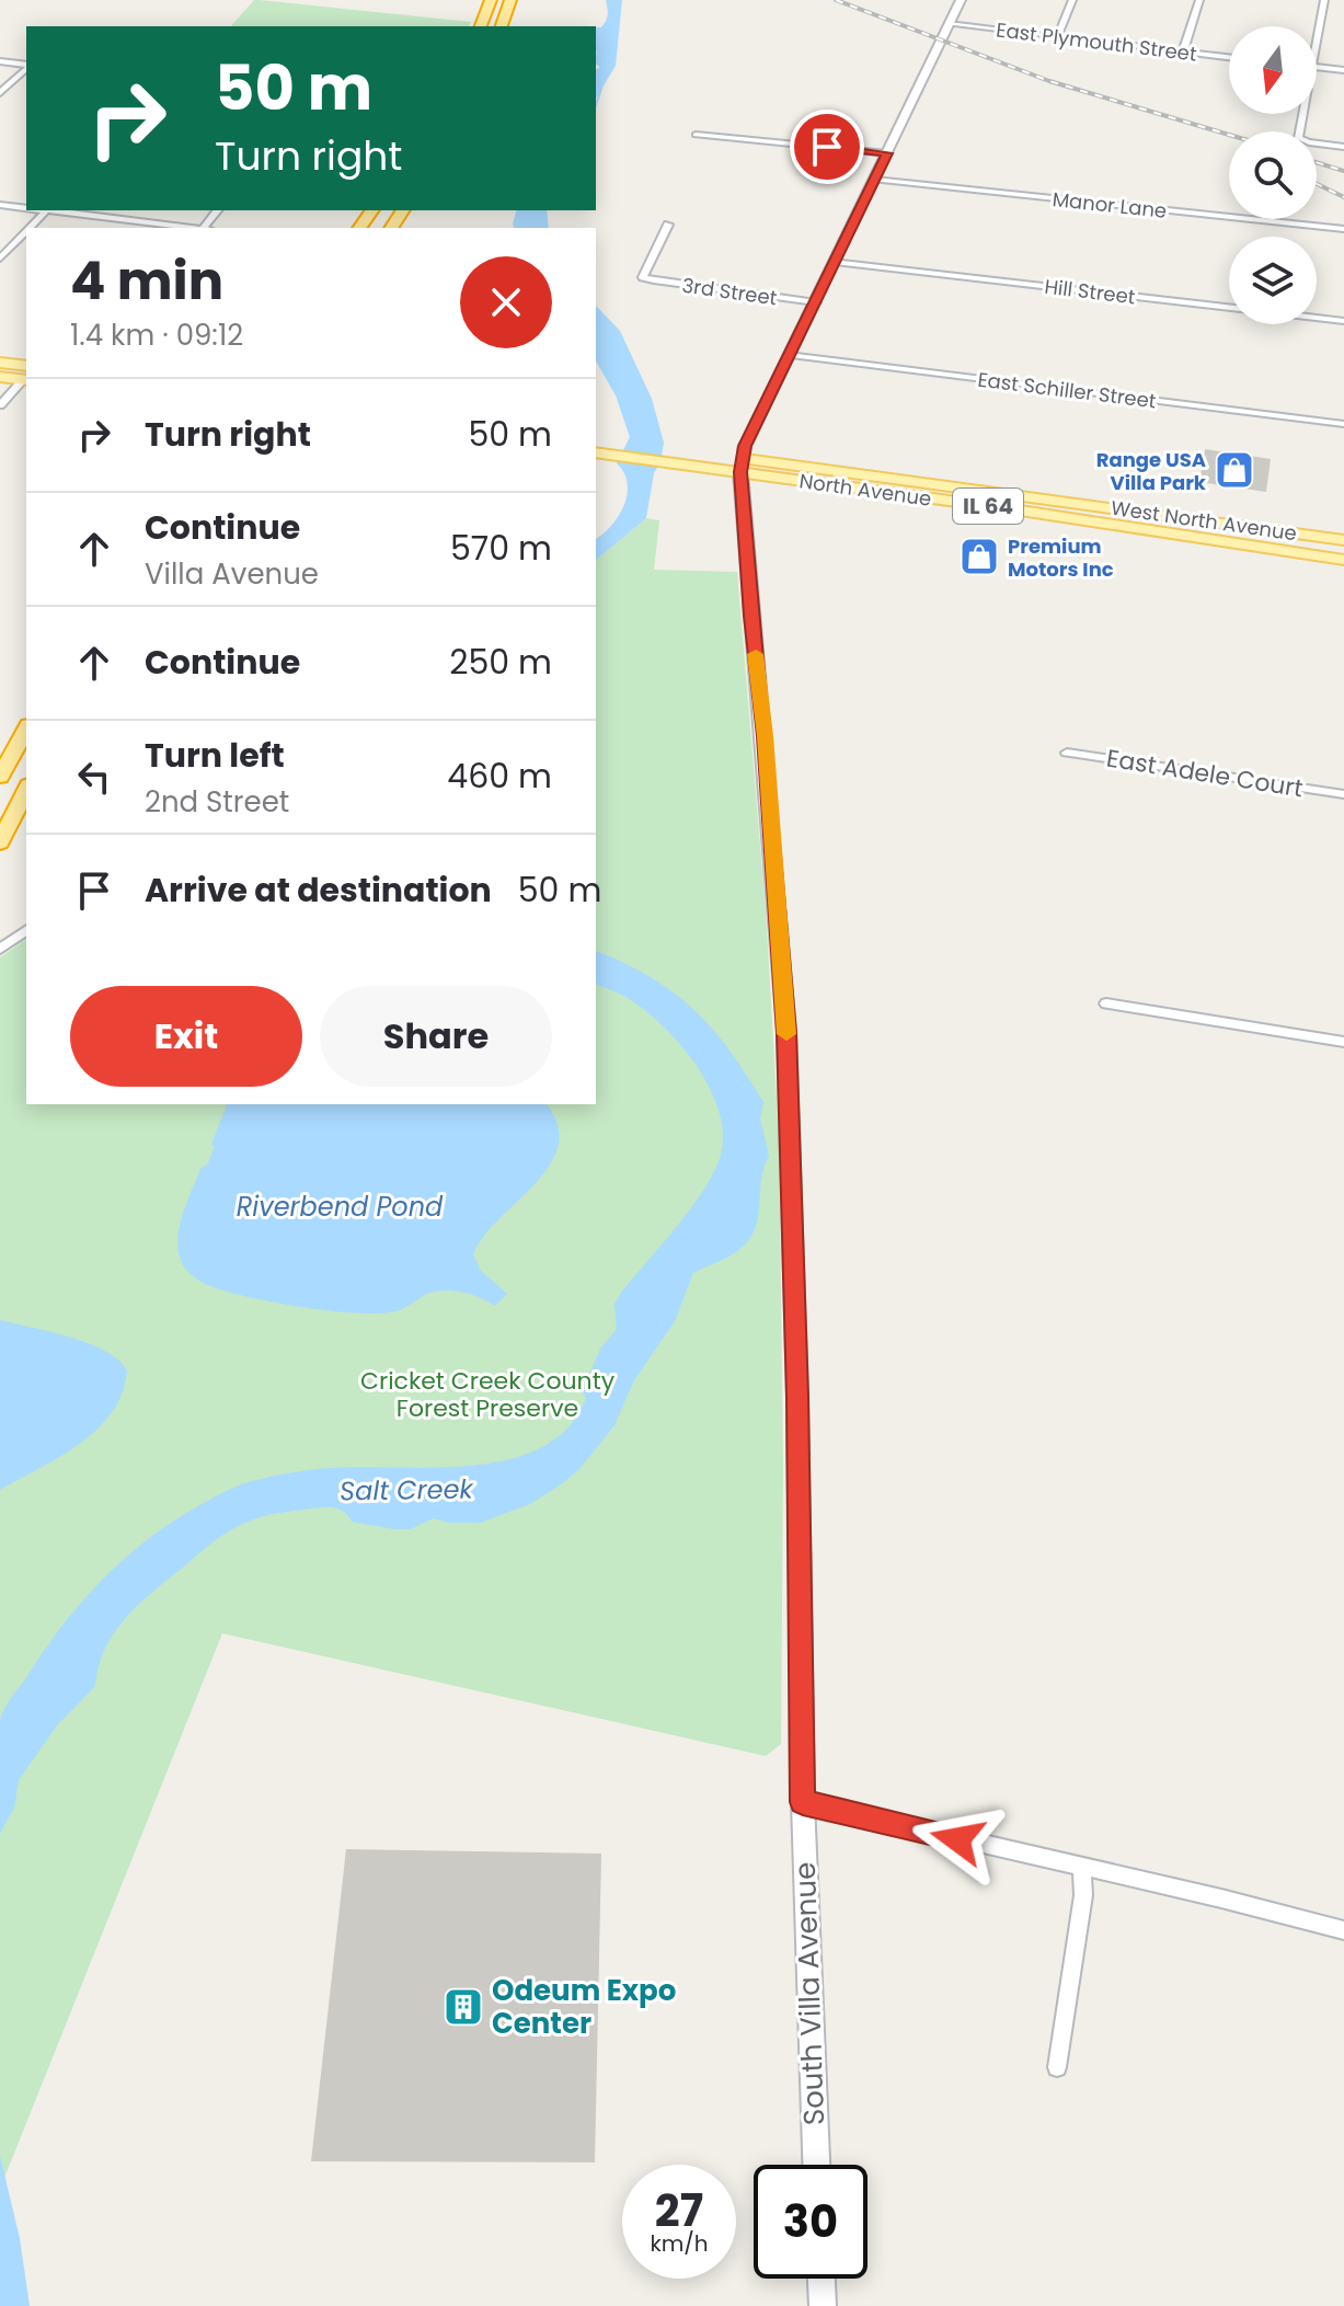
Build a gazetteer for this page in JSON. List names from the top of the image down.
{
  "streets": {
    "main road": [
      "North Avenue",
      "IL 64",
      "West North Avenue",
      "South Villa Avenue"
    ],
    "street": [
      "East Plymouth Street",
      "Manor Lane",
      "3rd Street",
      "Hill Street",
      "East Schiller Street",
      "East Adele Court"
    ]
  },
  "crossings": [
    ["North Avenue", "IL 64"],
    ["North Avenue", "West North Avenue"],
    ["North Avenue", "South Villa Avenue"],
    ["West North Avenue", "South Villa Avenue"]
  ],
  "water": ["Riverbend Pond", "Salt Creek"],
  "parks": ["Cricket Creek County Forest Preserve"],
  "places": {
    "shop": ["Range USA Villa Park", "Premium Motors Inc"],
    "building": ["Odeum Expo Center"]
  },
  "north": "bottom",
  "page": {
    "turn": ["50 m", "Turn right"],
    "heading": ["4 min", "1.4 km · 09:12"],
    "list": [
      {
        "name": "Turn right",
        "value": "50 m"
      },
      {
        "name": "Continue",
        "note": "Villa Avenue",
        "value": "570 m"
      },
      {
        "name": "Continue",
        "value": "250 m"
      },
      {
        "name": "Turn left",
        "note": "2nd Street",
        "value": "460 m"
      },
      {
        "name": "Arrive at destination",
        "value": "50 m"
      }
    ],
    "buttons": ["Exit", "Share"],
    "speed": "27 km/h",
    "limit": "30"
  }
}
